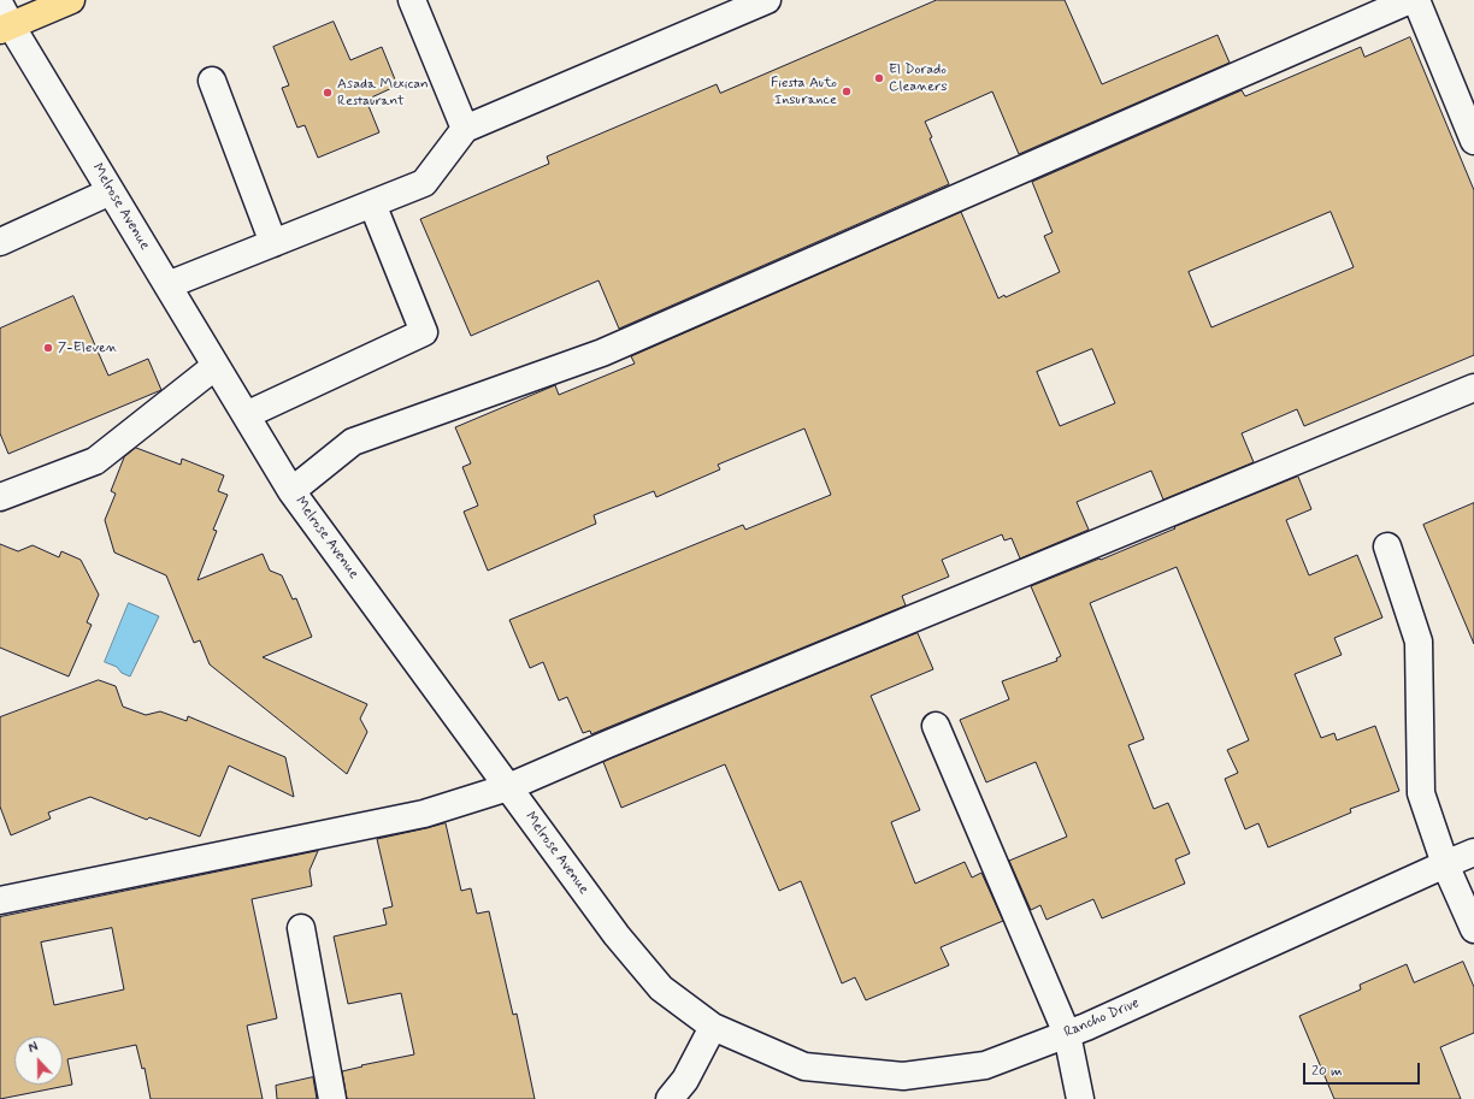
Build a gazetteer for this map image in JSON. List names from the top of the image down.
{
  "streets": {
    "street": ["Melrose Avenue", "Rancho Drive"]
  },
  "crossings": [
    ["Melrose Avenue", "Rancho Drive"]
  ],
  "places": [
    "El Dorado Cleaners",
    "Fiesta Auto Insurance",
    "Asada Mexican Restaurant",
    "7-Eleven"
  ],
  "scale_bar": "20 m",
  "north": "top"
}
